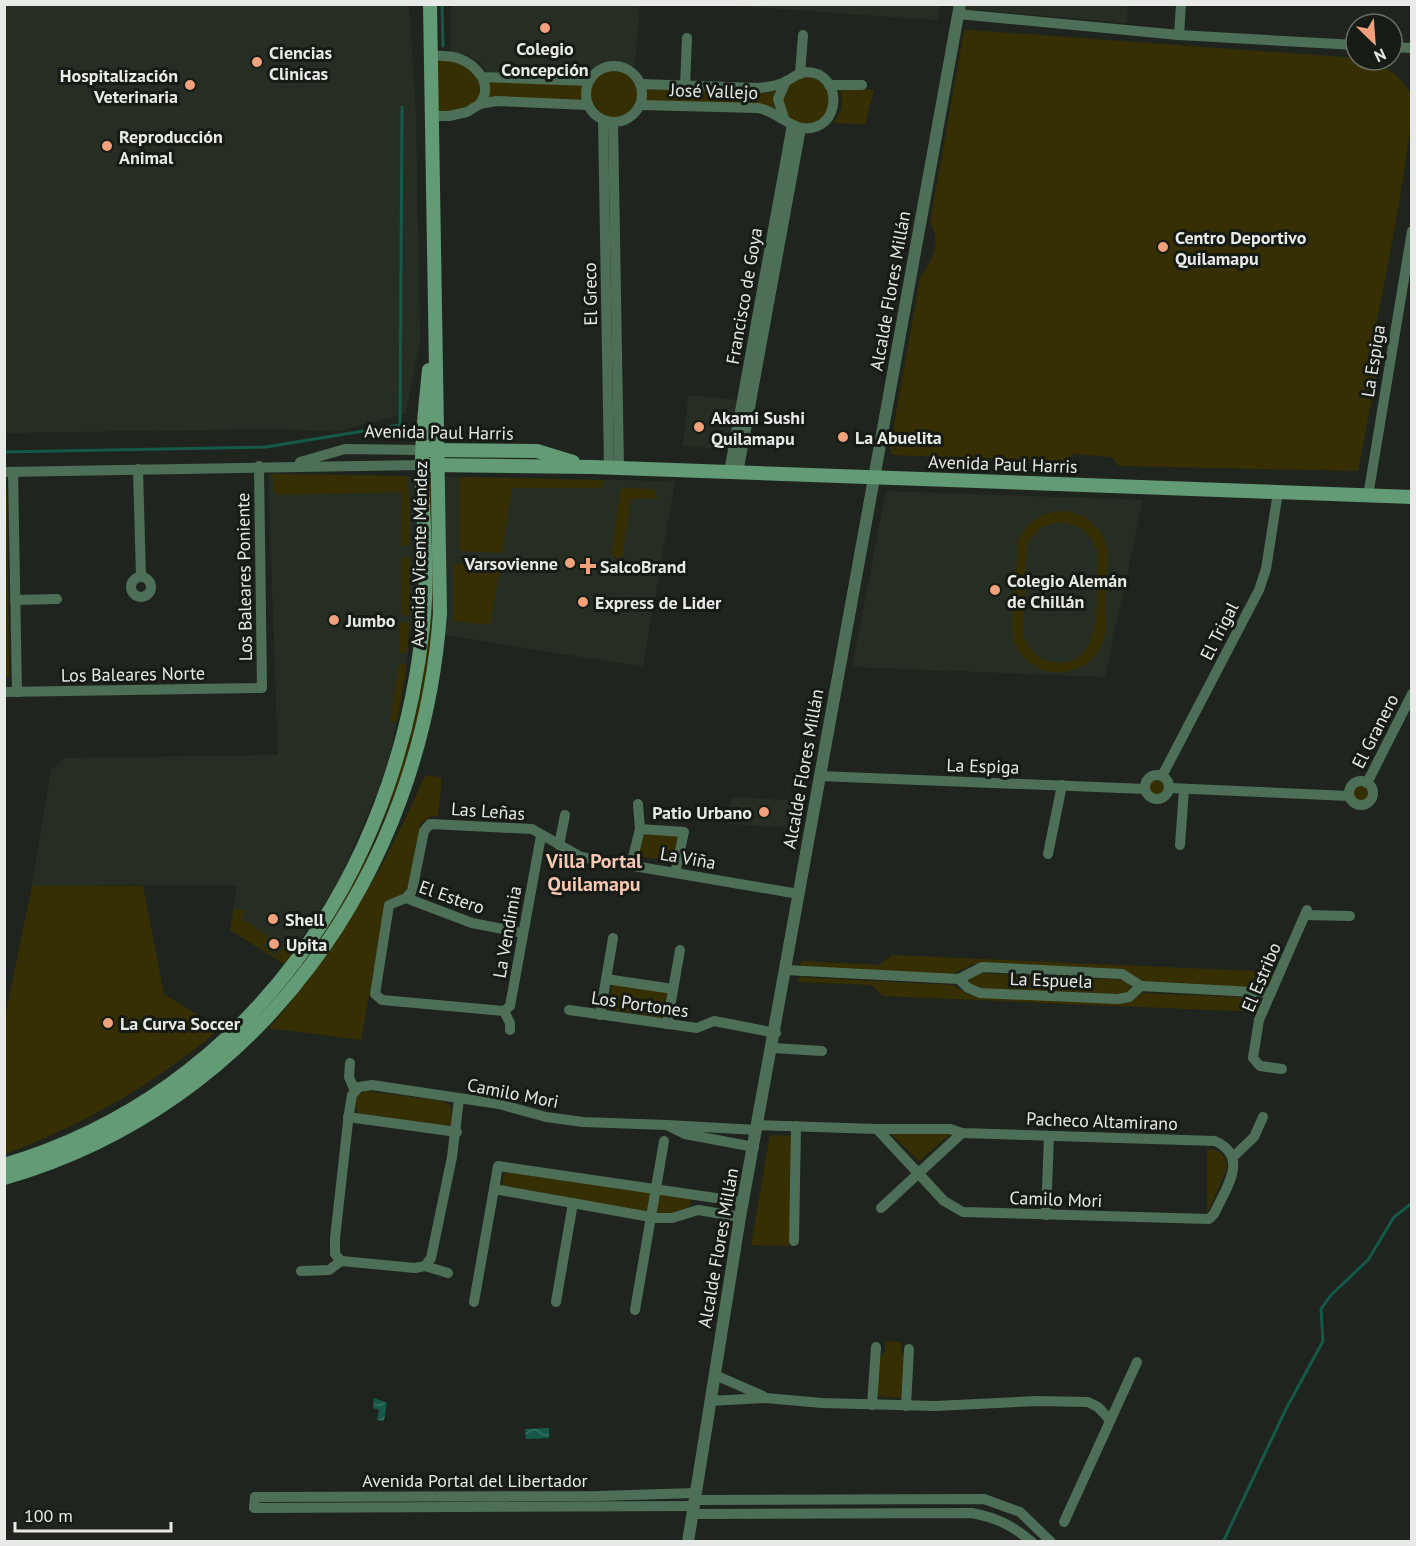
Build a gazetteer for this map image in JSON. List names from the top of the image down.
{
  "streets": {
    "main road": ["Avenida Paul Harris", "Avenida Vicente Méndez"],
    "street": [
      "José Vallejo",
      "Alcalde Flores Millán",
      "El Greco",
      "Francisco de Goya",
      "La Espiga",
      "Los Baleares Poniente",
      "El Trigal",
      "Los Baleares Norte",
      "El Granero",
      "Las Leñas",
      "La Viña",
      "El Estero",
      "La Vendimia",
      "El Estribo",
      "La Espuela",
      "Los Portones",
      "Camilo Mori",
      "Pacheco Altamirano",
      "Avenida Portal del Libertador"
    ]
  },
  "crossings": [
    ["José Vallejo", "El Greco"],
    ["José Vallejo", "Francisco de Goya"],
    ["Alcalde Flores Millán", "La Espiga"],
    ["Alcalde Flores Millán", "Avenida Paul Harris"],
    ["Alcalde Flores Millán", "La Viña"],
    ["Alcalde Flores Millán", "La Espuela"],
    ["Alcalde Flores Millán", "Los Portones"],
    ["Alcalde Flores Millán", "Camilo Mori"],
    ["Alcalde Flores Millán", "Avenida Portal del Libertador"],
    ["El Greco", "Avenida Paul Harris"],
    ["Francisco de Goya", "Avenida Paul Harris"],
    ["La Espiga", "Avenida Paul Harris"],
    ["La Espiga", "El Trigal"],
    ["La Espiga", "El Granero"],
    ["Avenida Paul Harris", "Avenida Vicente Méndez"],
    ["Avenida Paul Harris", "Los Baleares Poniente"],
    ["Avenida Paul Harris", "El Trigal"],
    ["Los Baleares Poniente", "Los Baleares Norte"],
    ["Las Leñas", "La Viña"],
    ["Las Leñas", "El Estero"],
    ["Las Leñas", "La Vendimia"],
    ["La Viña", "La Vendimia"],
    ["El Estero", "La Vendimia"],
    ["El Estribo", "La Espuela"],
    ["Camilo Mori", "Pacheco Altamirano"]
  ],
  "districts": ["Villa Portal Quilamapu"],
  "places": {
    "other": [
      "Colegio Concepción",
      "Ciencias Clinicas",
      "Hospitalización Veterinaria",
      "Reproducción Animal",
      "Centro Deportivo Quilamapu",
      "Akami Sushi Quilamapu",
      "La Abuelita",
      "Varsovienne",
      "Colegio Alemán de Chillán",
      "Express de Lider",
      "Jumbo",
      "Patio Urbano",
      "Shell",
      "Upita",
      "La Curva Soccer"
    ],
    "health": ["SalcoBrand"]
  },
  "scale_bar": "100 m",
  "north": "bottom right"
}
